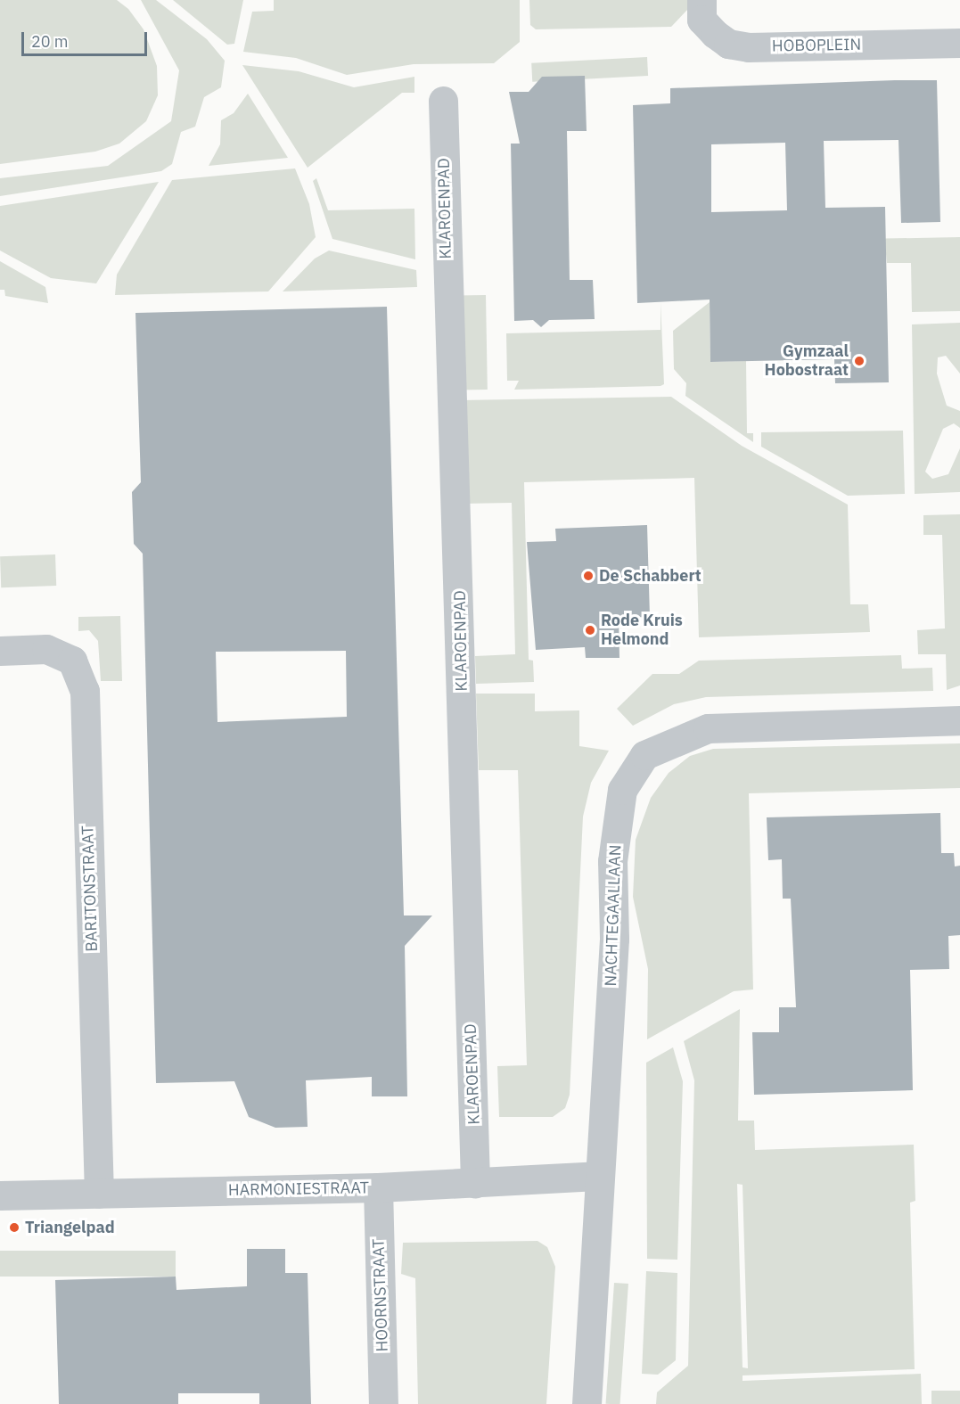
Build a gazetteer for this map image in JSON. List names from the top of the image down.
{
  "streets": {
    "street": [
      "HOBOPLEIN",
      "KLAROENPAD",
      "BARITONSTRAAT",
      "NACHTEGAALLAAN",
      "HARMONIESTRAAT",
      "HOORNSTRAAT"
    ]
  },
  "crossings": [
    ["KLAROENPAD", "HARMONIESTRAAT"],
    ["BARITONSTRAAT", "HARMONIESTRAAT"],
    ["NACHTEGAALLAAN", "HARMONIESTRAAT"],
    ["HARMONIESTRAAT", "HOORNSTRAAT"]
  ],
  "places": [
    "Gymzaal Hobostraat",
    "De Schabbert",
    "Rode Kruis Helmond",
    "Triangelpad"
  ],
  "scale_bar": "20 m"
}
